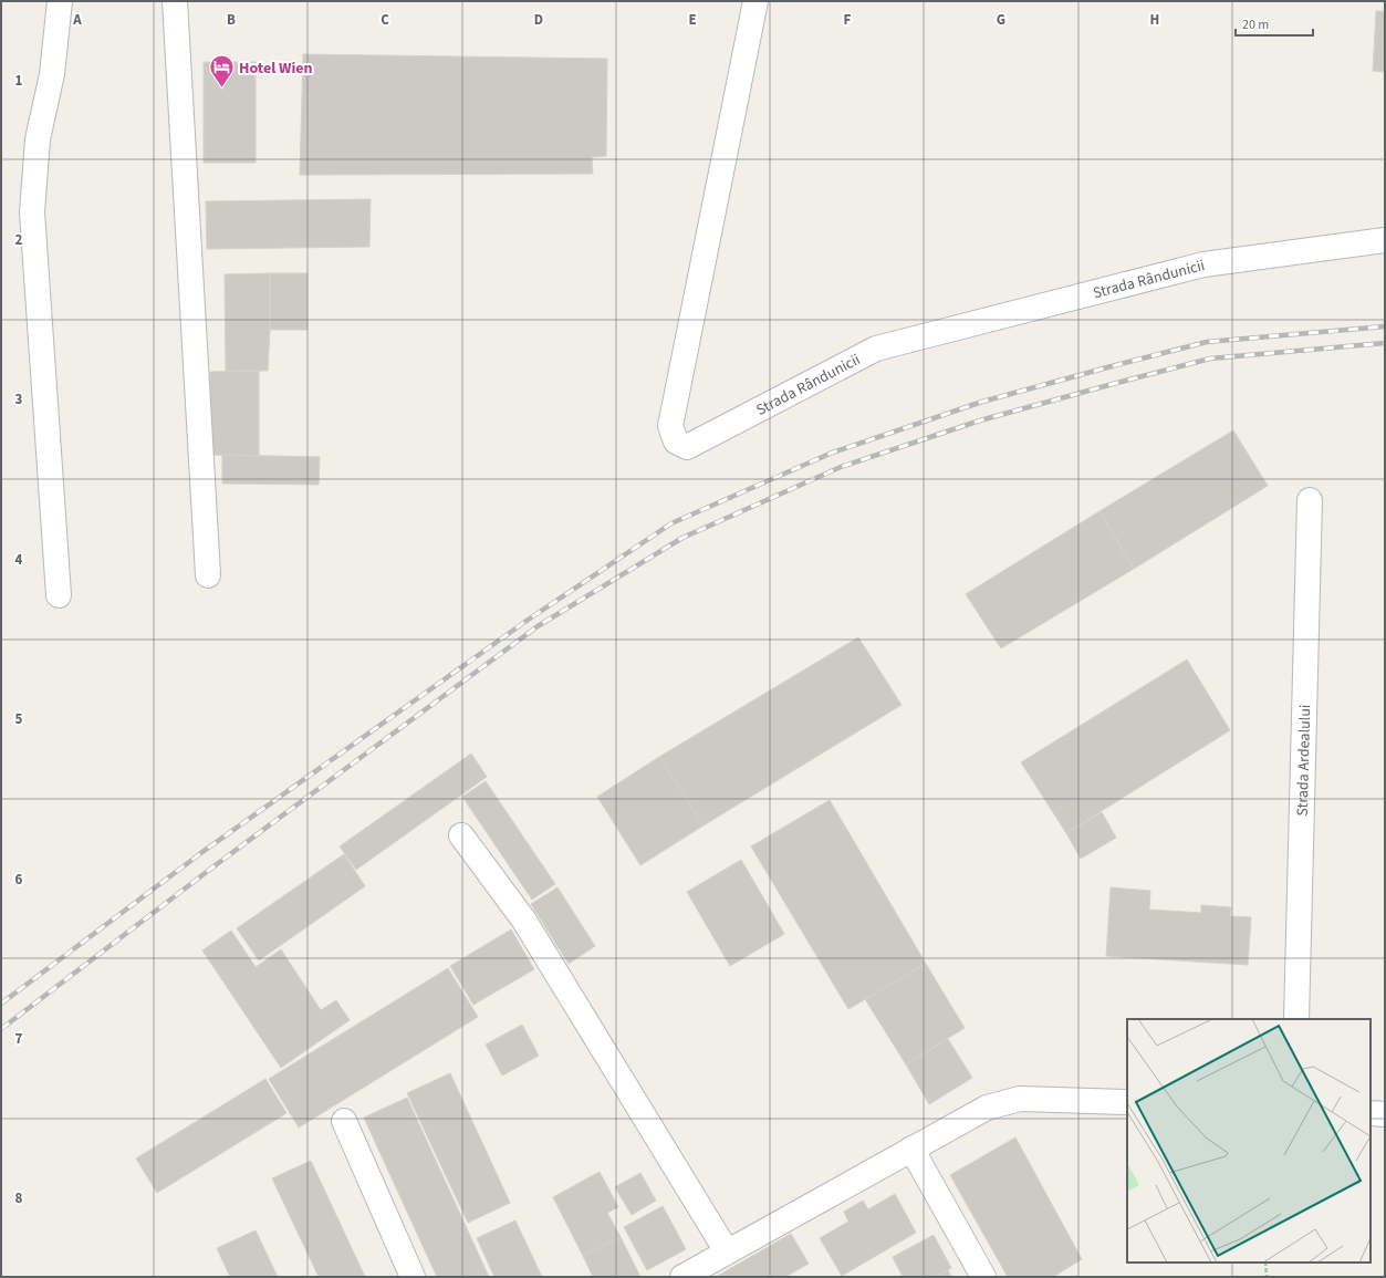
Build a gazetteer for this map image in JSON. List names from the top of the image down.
{
  "streets": {
    "street": ["Strada Rândunicii", "Strada Ardealului"]
  },
  "places": {
    "hotel": ["Hotel Wien"]
  },
  "scale_bar": "20 m",
  "grid": {
    "columns": [
      "A",
      "B",
      "C",
      "D",
      "E",
      "F",
      "G",
      "H"
    ],
    "rows": [
      "1",
      "2",
      "3",
      "4",
      "5",
      "6",
      "7",
      "8"
    ]
  }
}
